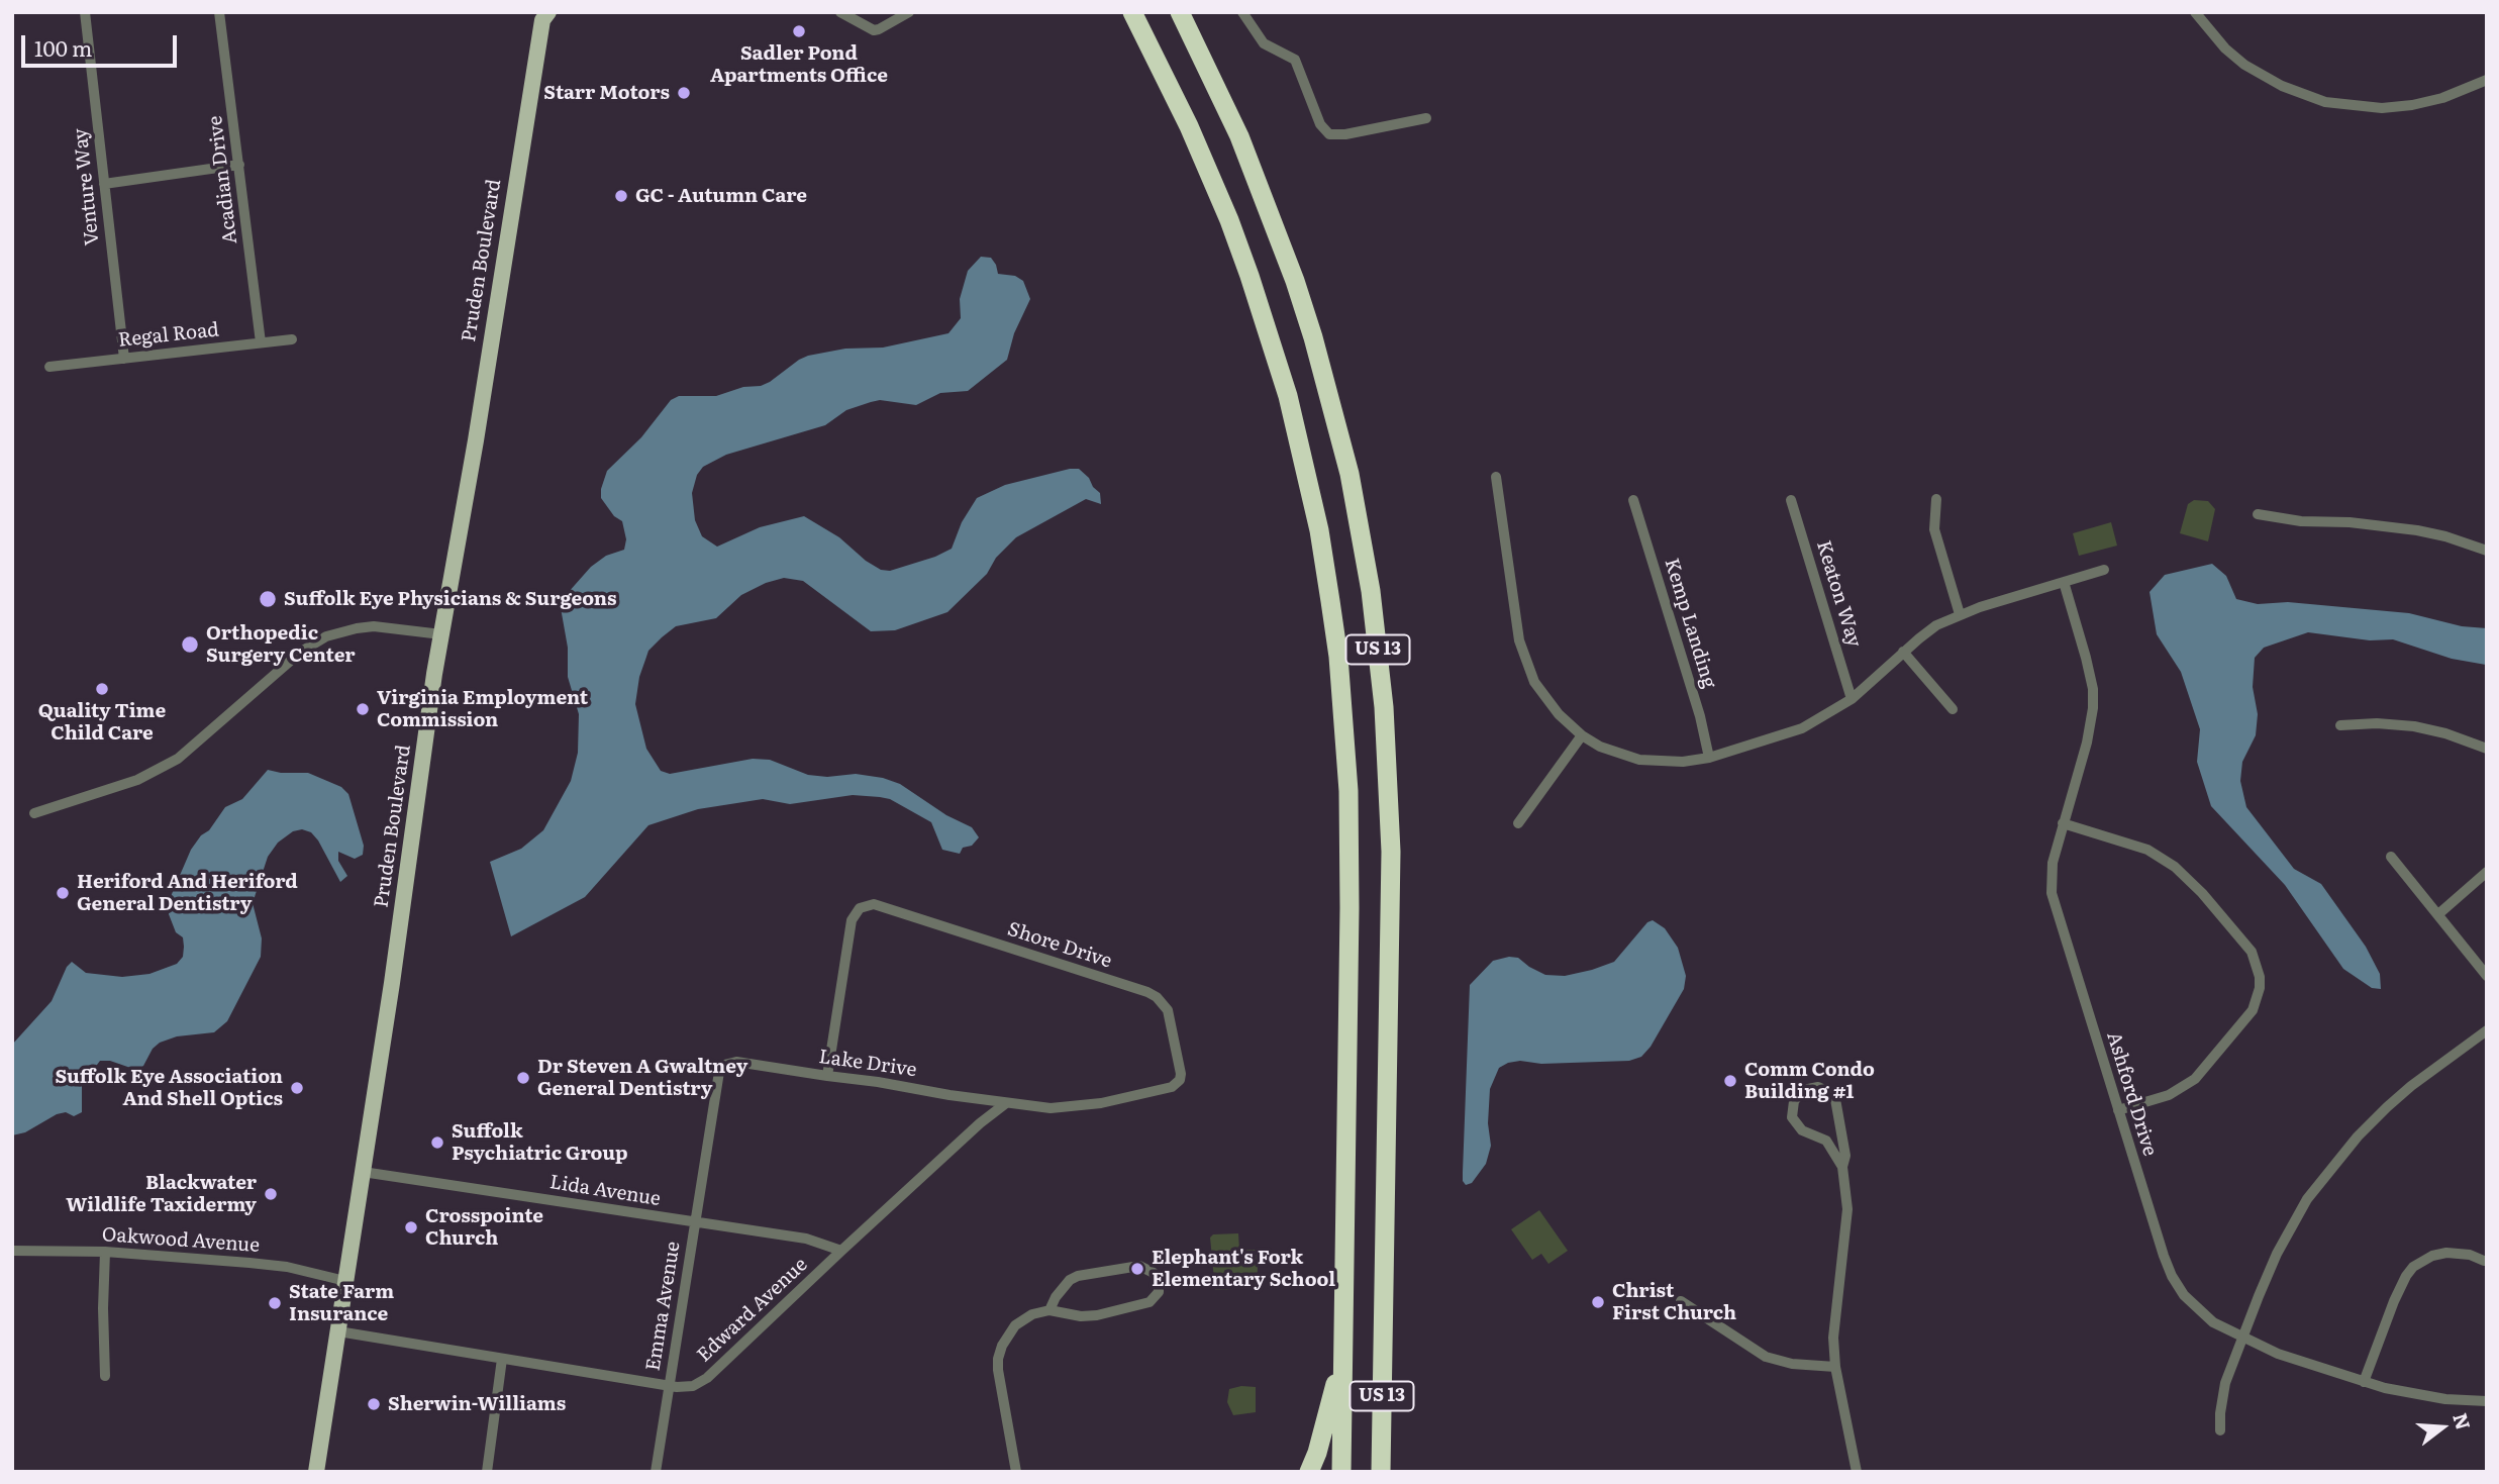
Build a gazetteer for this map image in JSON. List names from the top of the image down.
{
  "streets": {
    "highway": ["US 13"],
    "main road": ["Pruden Boulevard"],
    "street": [
      "Acadian Drive",
      "Venture Way",
      "Regal Road",
      "Keaton Way",
      "Kemp Landing",
      "Shore Drive",
      "Lake Drive",
      "Ashford Drive",
      "Lida Avenue",
      "Oakwood Avenue",
      "Emma Avenue",
      "Edward Avenue"
    ]
  },
  "crossings": [
    ["Acadian Drive", "Regal Road"],
    ["Venture Way", "Regal Road"],
    ["Pruden Boulevard", "Lida Avenue"],
    ["Pruden Boulevard", "Oakwood Avenue"],
    ["Pruden Boulevard", "Edward Avenue"],
    ["Shore Drive", "Lake Drive"],
    ["Shore Drive", "Edward Avenue"],
    ["Lake Drive", "Emma Avenue"],
    ["Lake Drive", "Edward Avenue"],
    ["Lida Avenue", "Emma Avenue"],
    ["Lida Avenue", "Edward Avenue"],
    ["Emma Avenue", "Edward Avenue"]
  ],
  "places": [
    "Sadler Pond Apartments Office",
    "Starr Motors",
    "GC - Autumn Care",
    "Suffolk Eye Physicians & Surgeons",
    "Orthopedic Surgery Center",
    "Quality Time Child Care",
    "Virginia Employment Commission",
    "Heriford And Heriford General Dentistry",
    "Dr Steven A Gwaltney General Dentistry",
    "Comm Condo Building #1",
    "Suffolk Eye Association And Shell Optics",
    "Suffolk Psychiatric Group",
    "Blackwater Wildlife Taxidermy",
    "Crosspointe Church",
    "Elephant's Fork Elementary School",
    "Christ First Church",
    "State Farm Insurance",
    "Sherwin-Williams"
  ],
  "scale_bar": "100 m",
  "north": "right"
}
